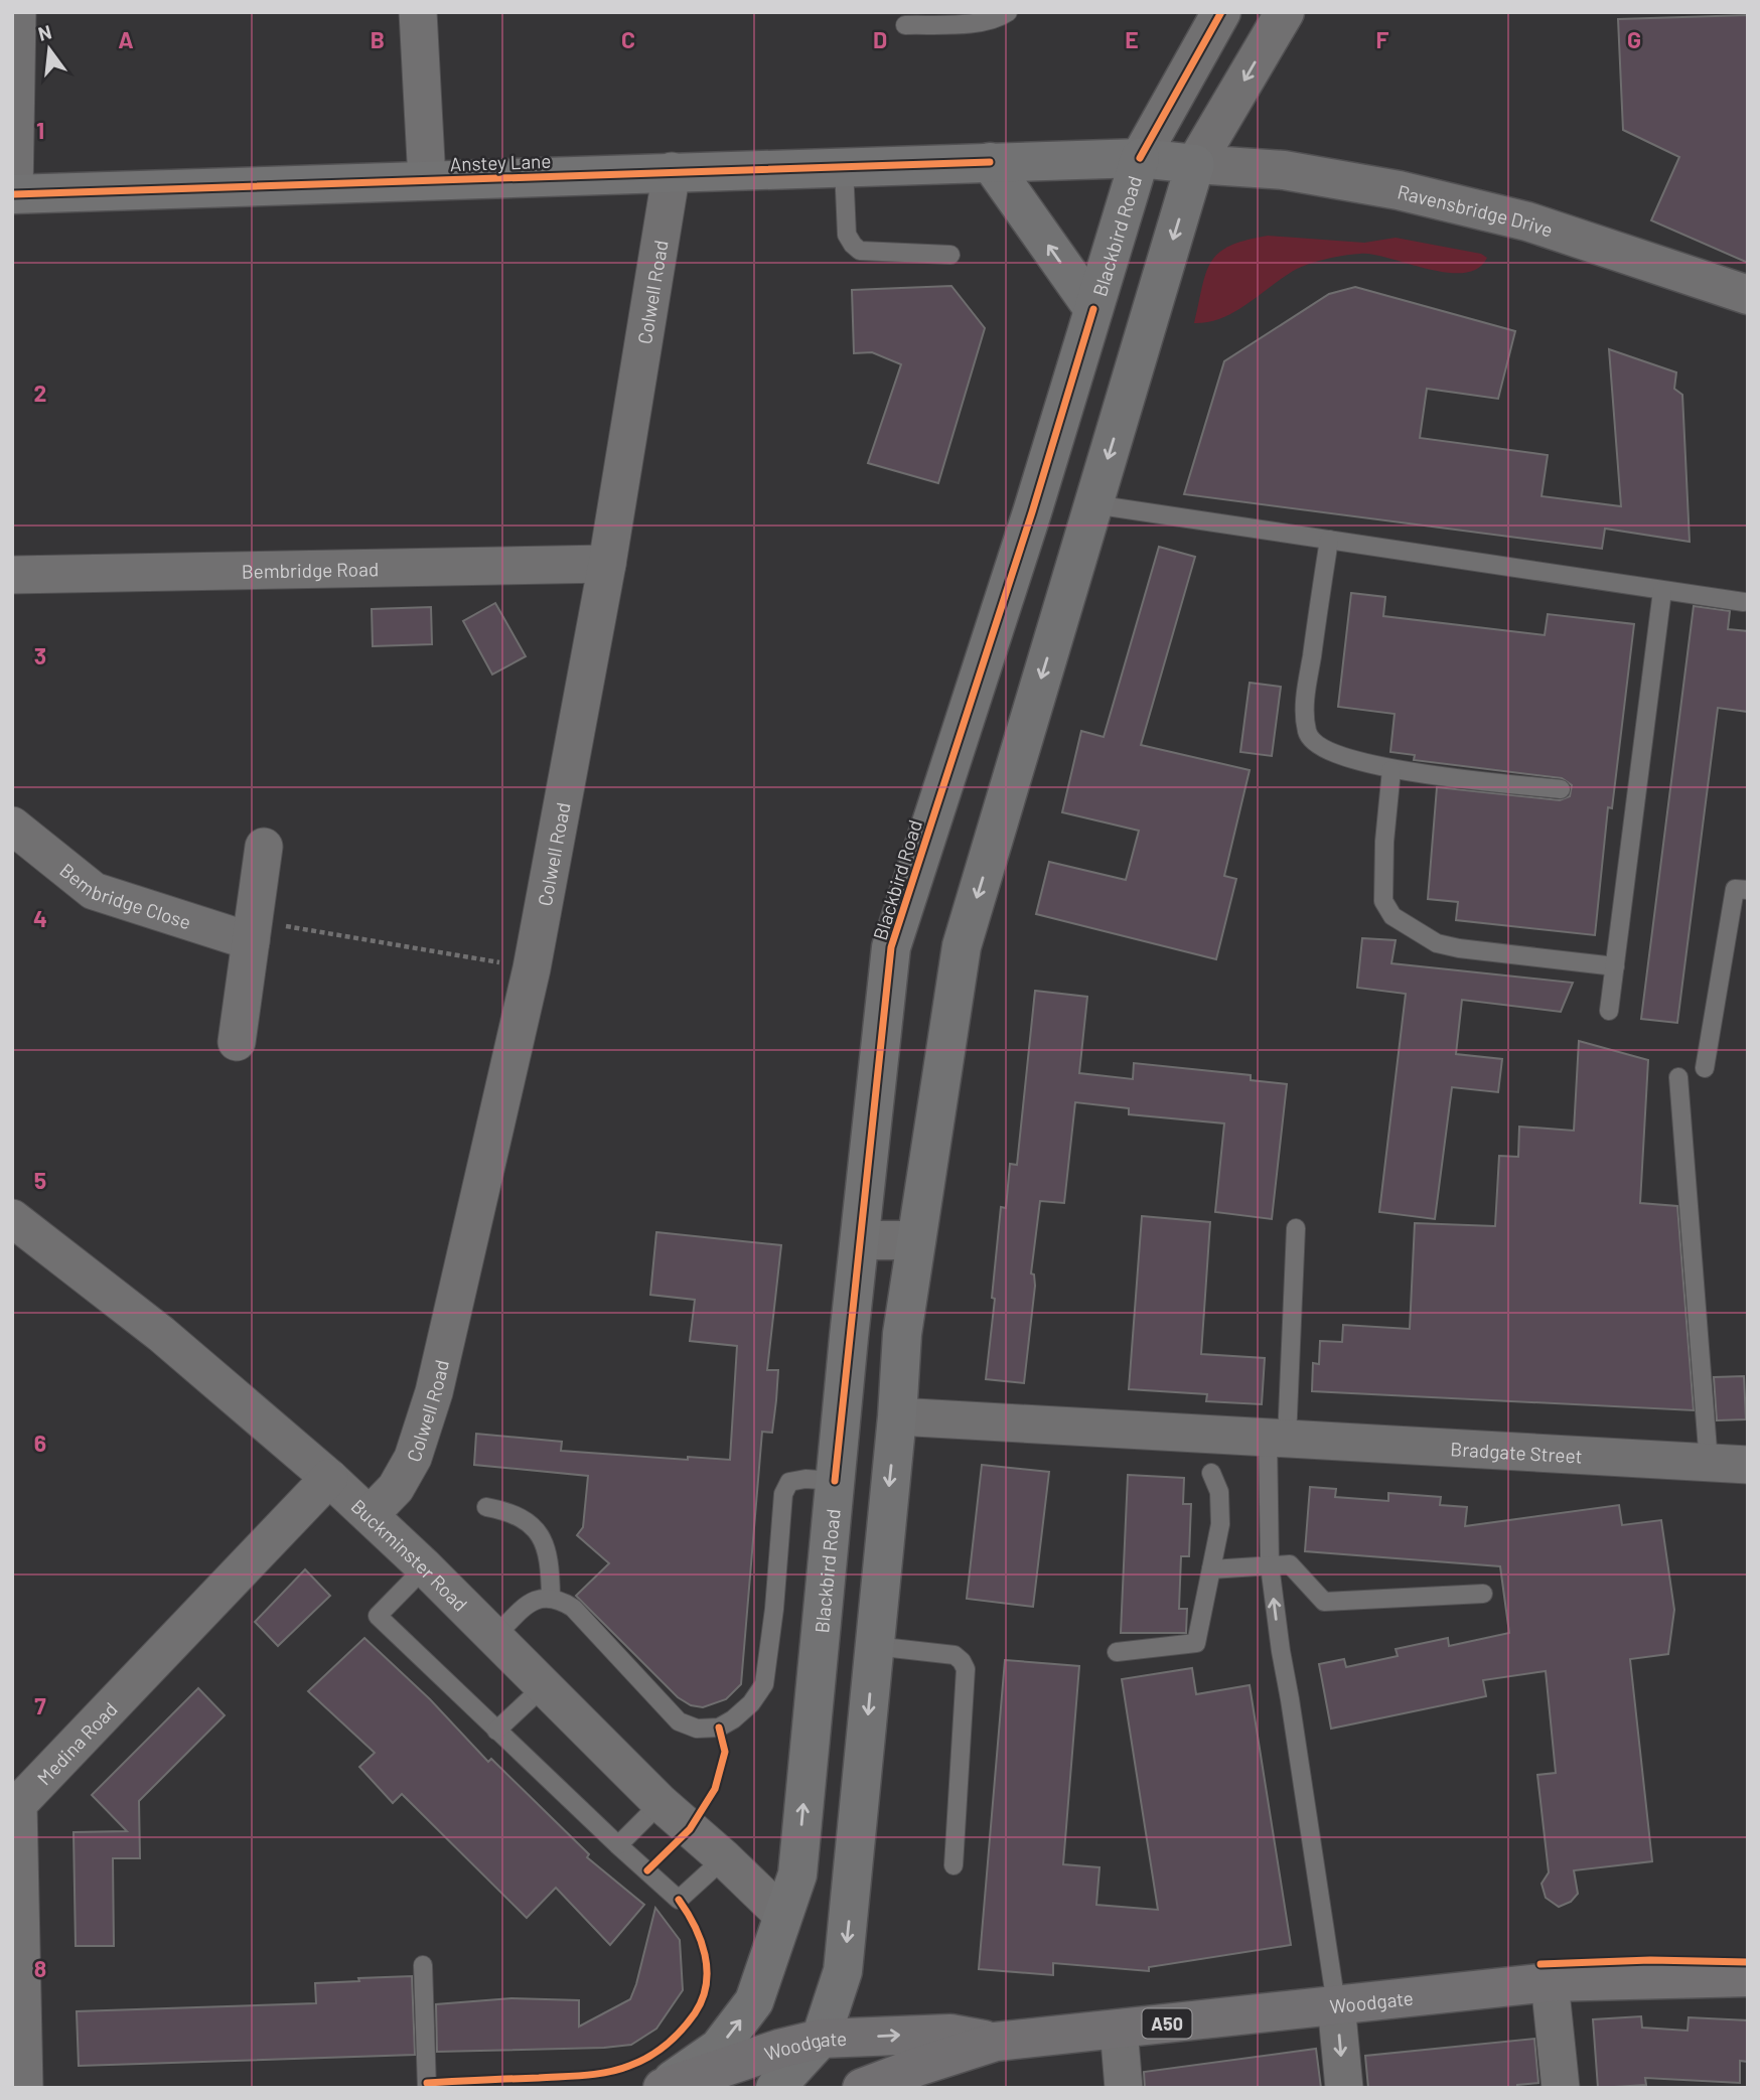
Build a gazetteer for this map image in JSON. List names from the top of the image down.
{
  "streets": {
    "main road": [
      "Anstey Lane",
      "Blackbird Road",
      "Woodgate",
      "A50"
    ],
    "street": [
      "Ravensbridge Drive",
      "Colwell Road",
      "Bembridge Road",
      "Bembridge Close",
      "Bradgate Street",
      "Buckminster Road",
      "Medina Road"
    ]
  },
  "crossings": [
    ["Anstey Lane", "Ravensbridge Drive"],
    ["Anstey Lane", "Blackbird Road"],
    ["Anstey Lane", "Colwell Road"],
    ["Blackbird Road", "Buckminster Road"],
    ["Blackbird Road", "Woodgate"],
    ["Colwell Road", "Bembridge Road"],
    ["Colwell Road", "Buckminster Road"],
    ["Buckminster Road", "Medina Road"]
  ],
  "north": "top",
  "grid": {
    "columns": [
      "A",
      "B",
      "C",
      "D",
      "E",
      "F",
      "G"
    ],
    "rows": [
      "1",
      "2",
      "3",
      "4",
      "5",
      "6",
      "7",
      "8"
    ]
  }
}
